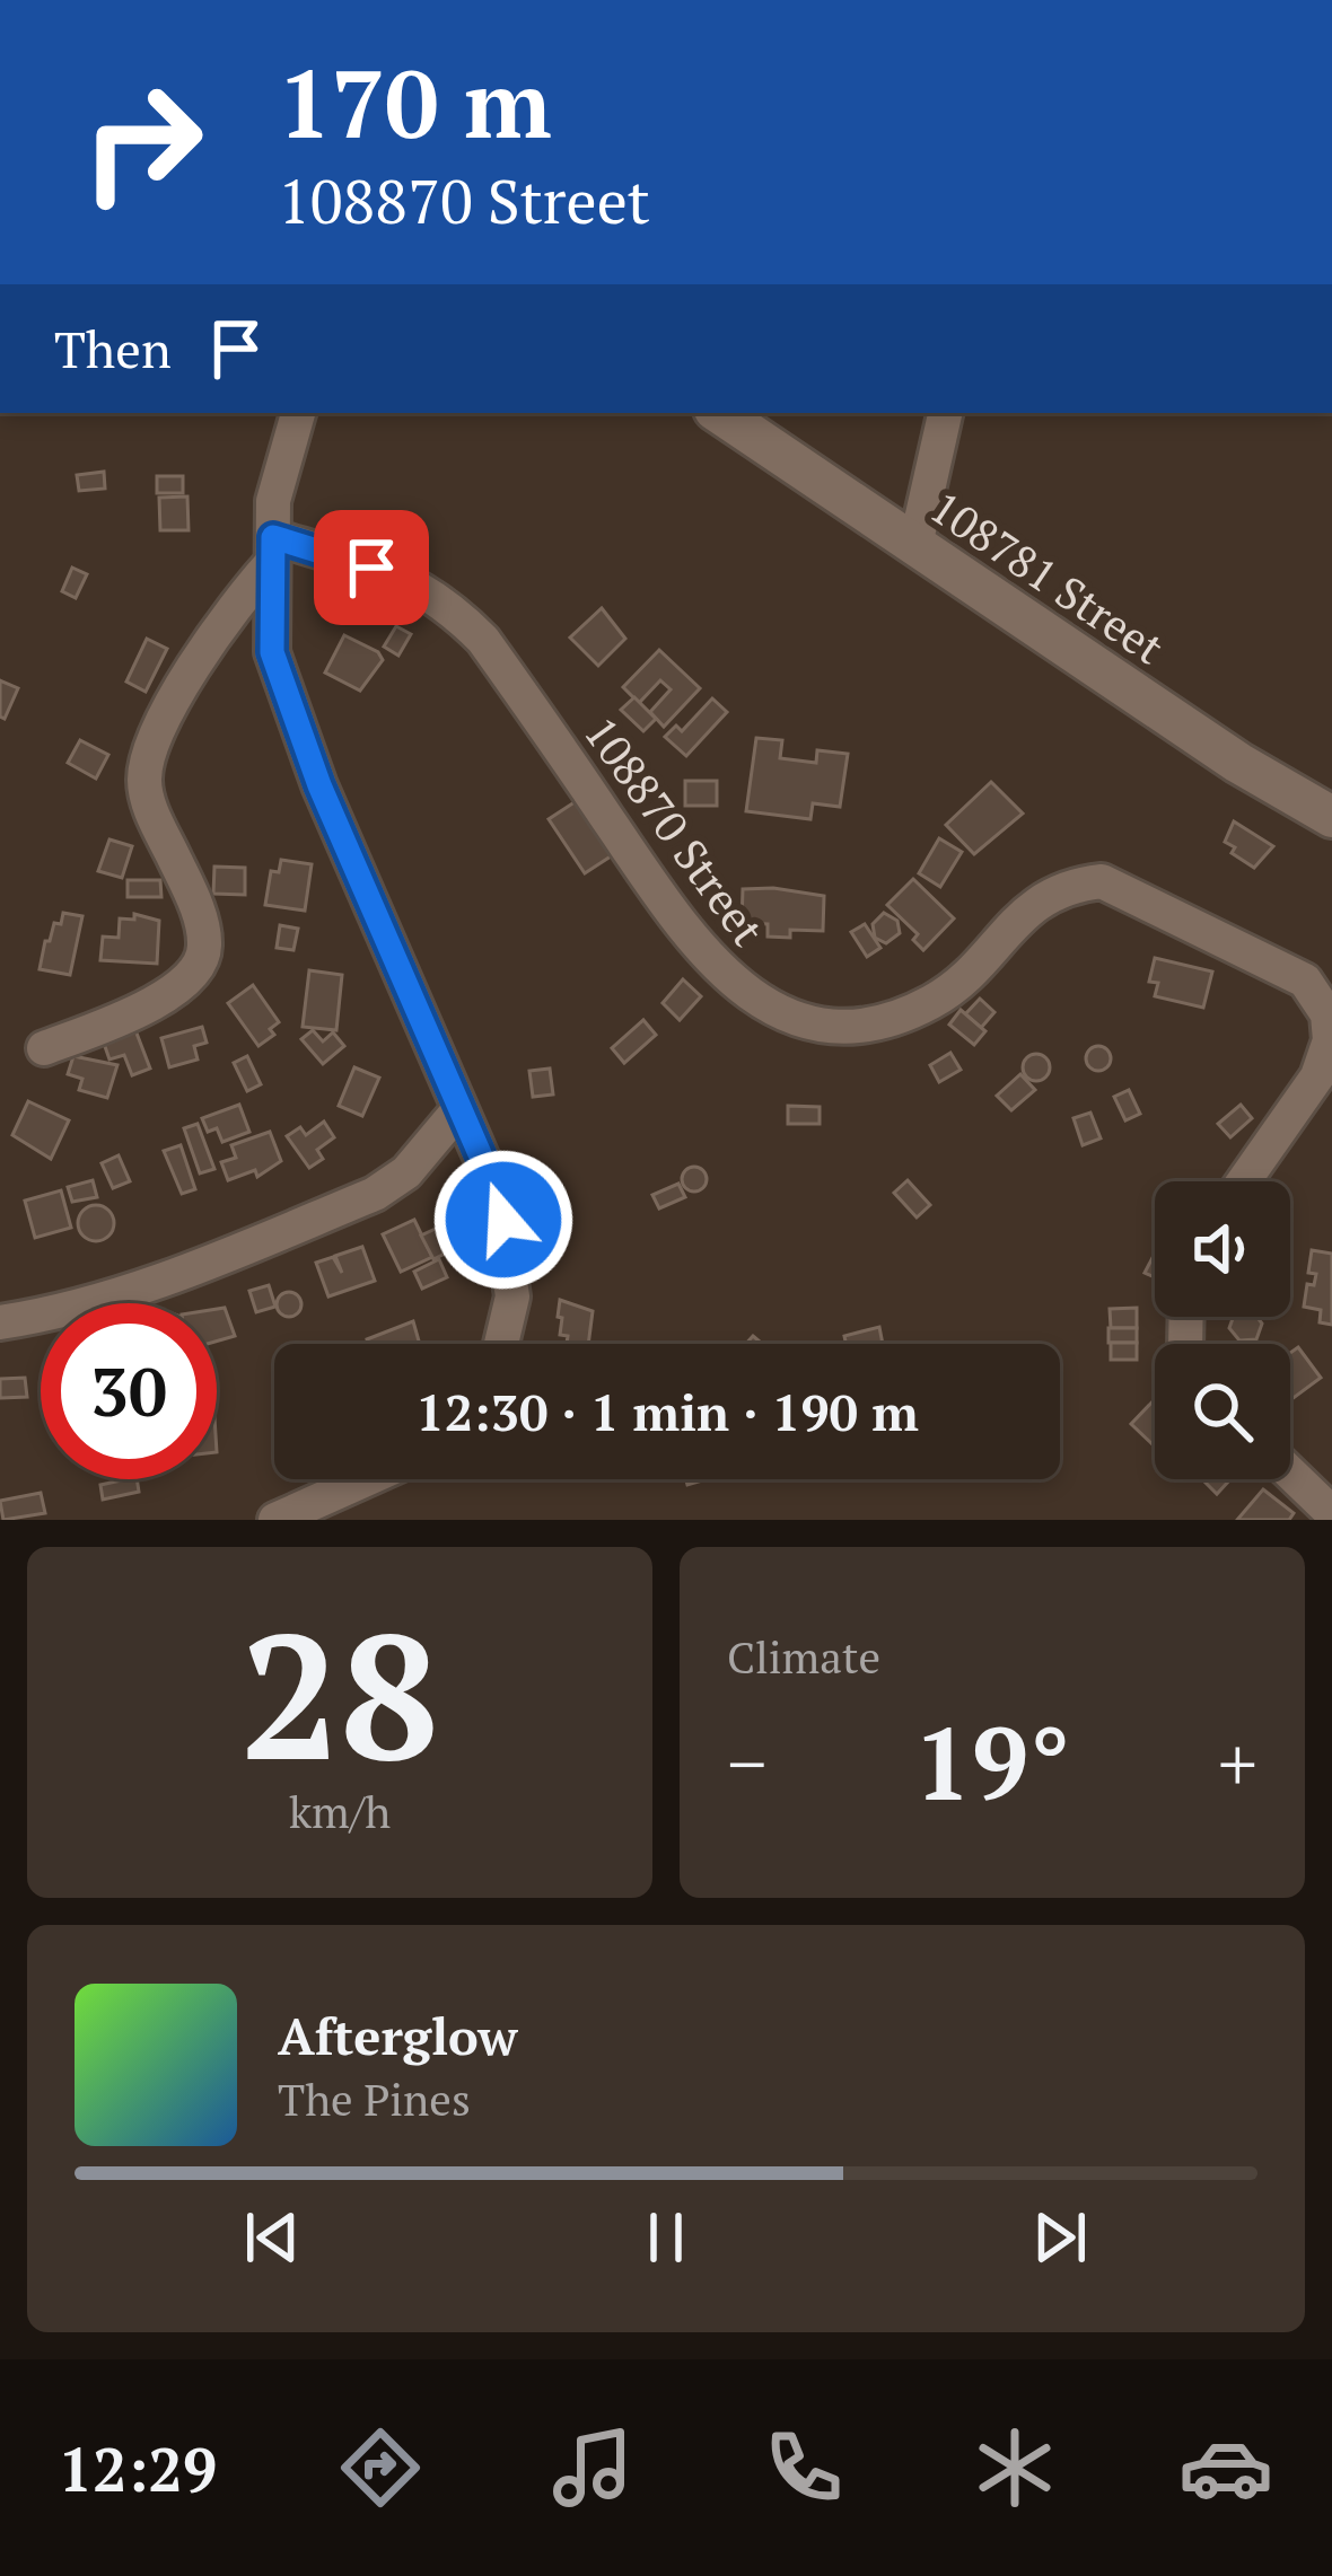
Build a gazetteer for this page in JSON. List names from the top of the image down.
{
  "streets": {
    "street": ["108781 Street", "108870 Street"]
  },
  "page": {
    "turn": ["170 m", "108870 Street"],
    "then": "Then",
    "limit": "30",
    "trip": "12:30 · 1 min · 190 m",
    "tile": [
      ["28", "km/h"],
      "Climate"
    ],
    "heat": ["−", "19°", "+"],
    "song": ["Afterglow", "The Pines"],
    "tabs": "12:29"
  }
}
